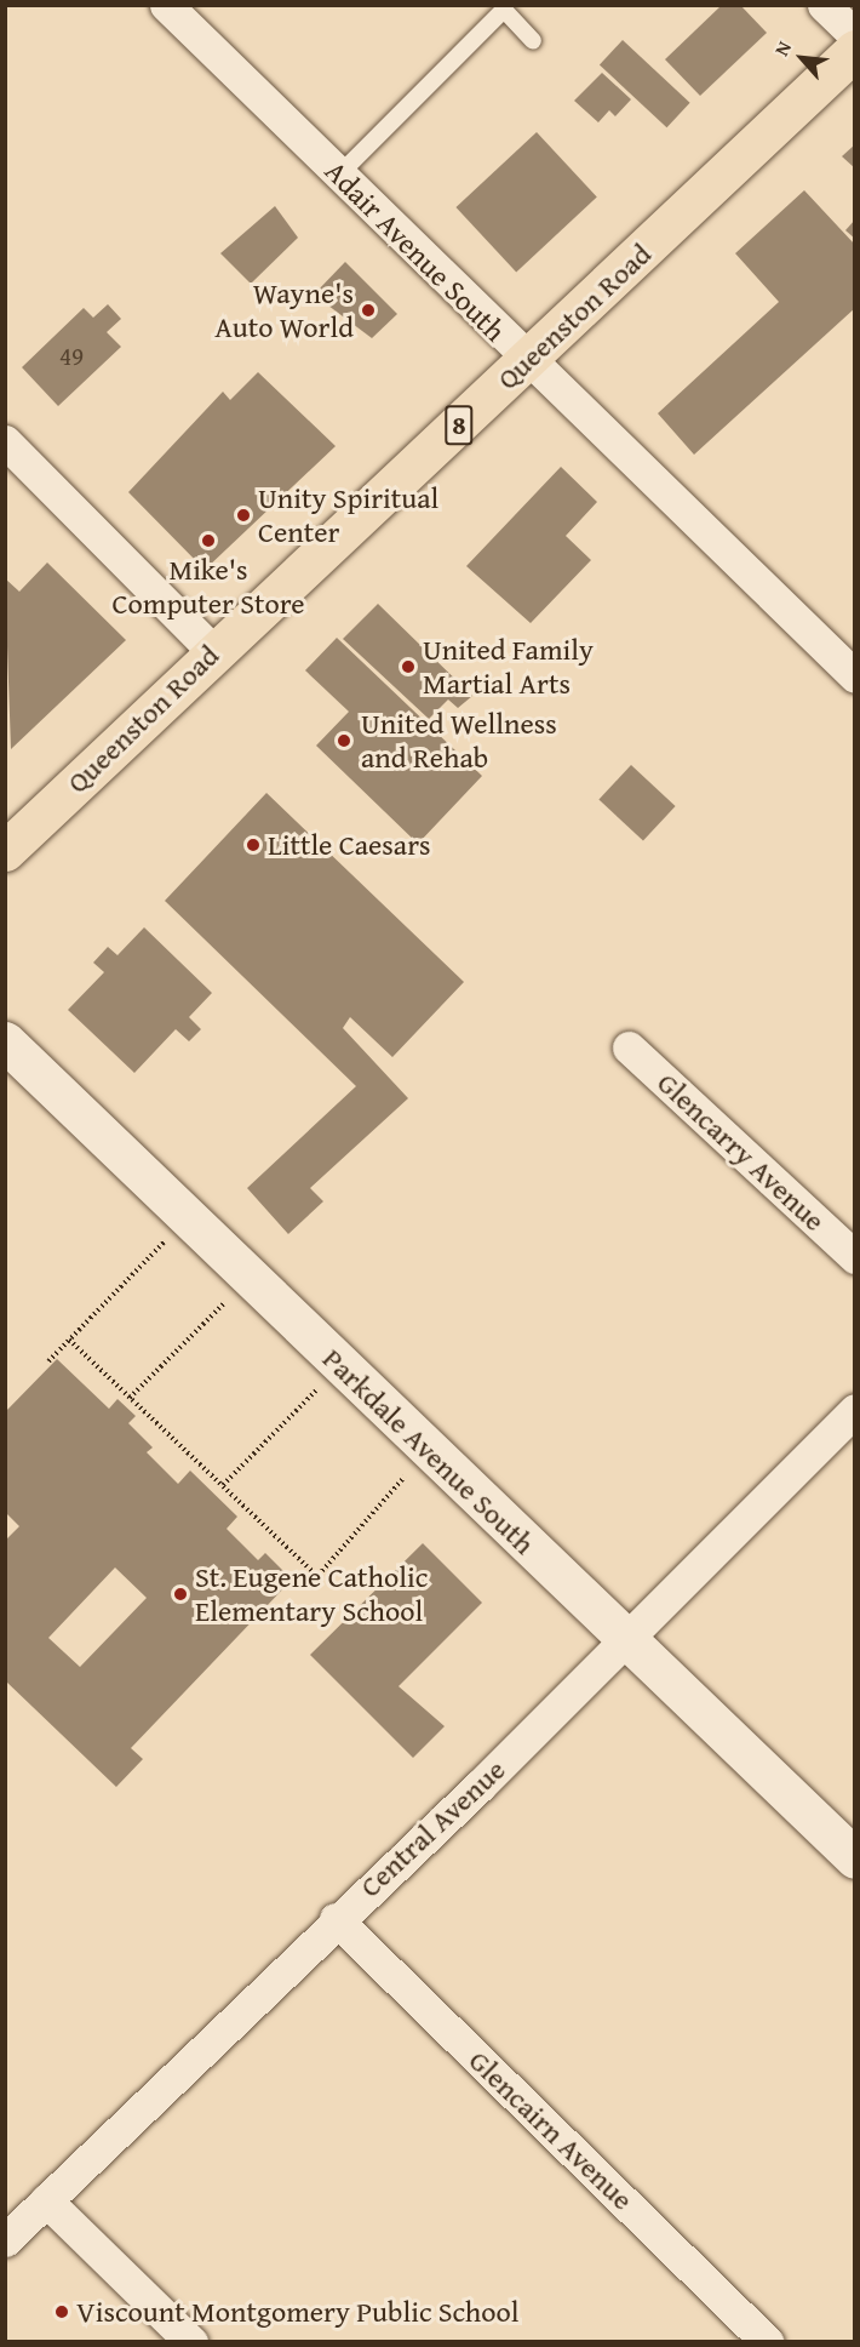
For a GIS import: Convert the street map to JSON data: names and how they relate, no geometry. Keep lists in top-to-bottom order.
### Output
{
  "streets": {
    "main road": ["Queenston Road", "8", "Parkdale Avenue South"],
    "street": [
      "Adair Avenue South",
      "Glencarry Avenue",
      "Central Avenue",
      "Glencairn Avenue"
    ]
  },
  "crossings": [
    ["Adair Avenue South", "Queenston Road"],
    ["Parkdale Avenue South", "Central Avenue"],
    ["Central Avenue", "Glencairn Avenue"]
  ],
  "places": [
    "Wayne's Auto World",
    "Unity Spiritual Center",
    "Mike's Computer Store",
    "United Family Martial Arts",
    "United Wellness and Rehab",
    "Little Caesars",
    "St. Eugene Catholic Elementary School",
    "Viscount Montgomery Public School"
  ],
  "house_numbers": ["49"],
  "north": "top left"
}
